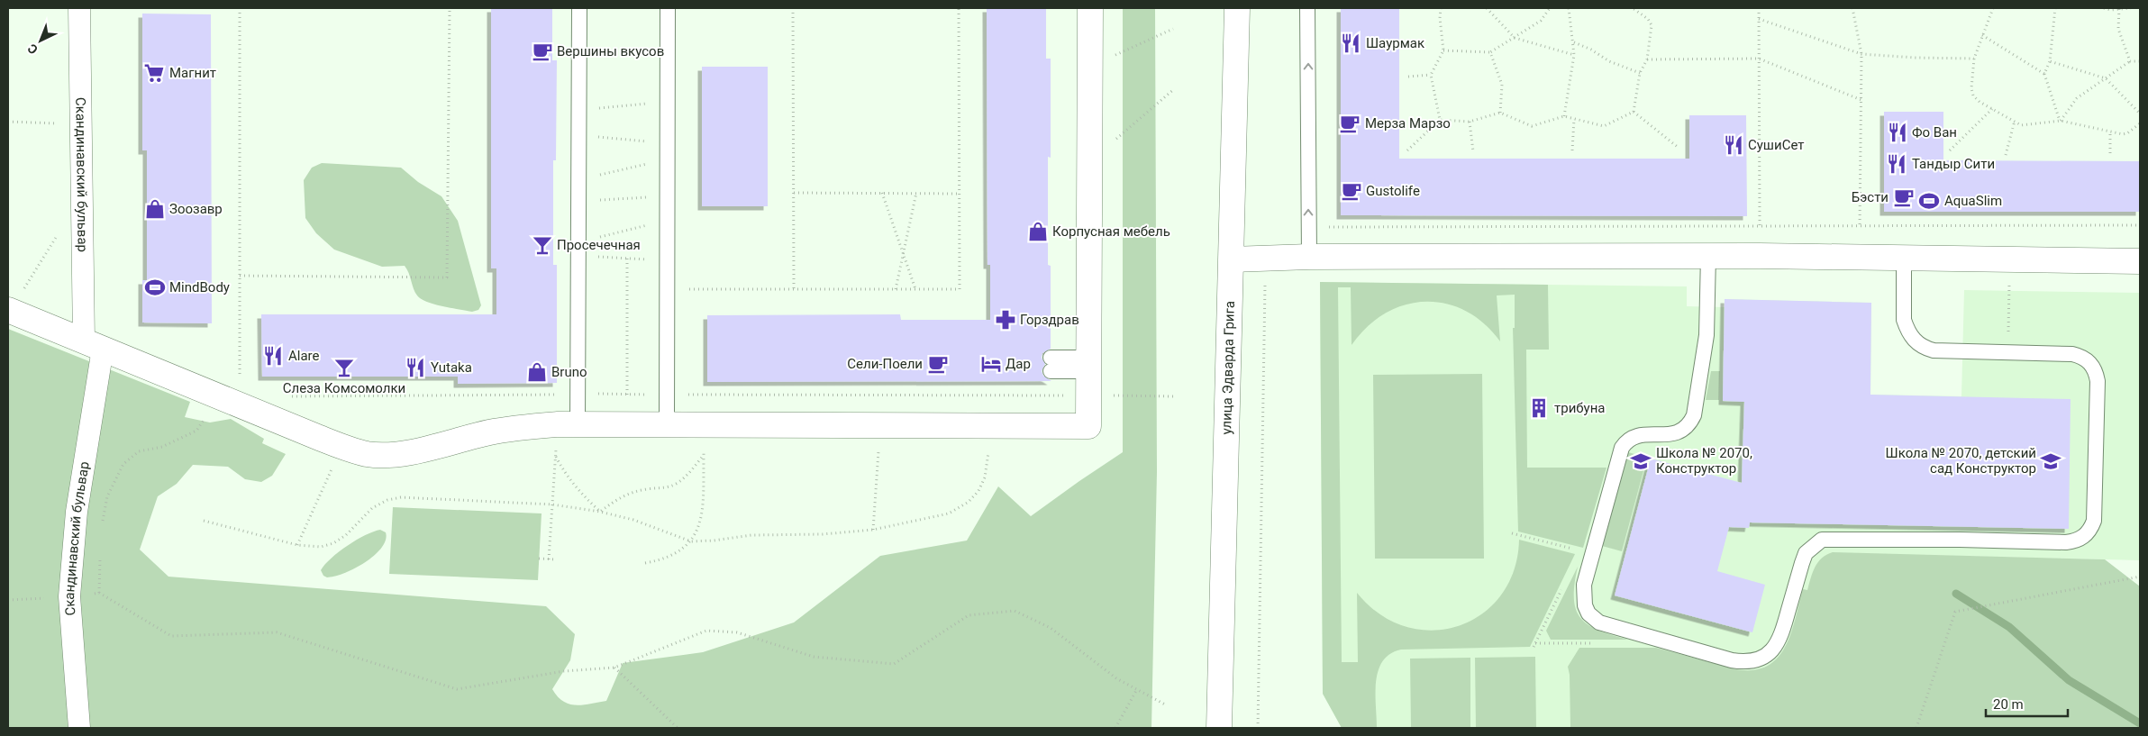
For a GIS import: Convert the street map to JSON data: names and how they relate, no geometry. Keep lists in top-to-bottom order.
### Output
{
  "streets": {
    "street": ["Скандинавский бульвар", "улица Эдварда Грига"]
  },
  "places": {
    "restaurant": [
      "Шаурмак",
      "Фо Ван",
      "СушиСет",
      "Тандыр Сити",
      "Alare",
      "Yutaka"
    ],
    "cafe": [
      "Вершины вкусов",
      "Мерза Марзо",
      "Gustolife",
      "Бэсти",
      "Сели-Поели"
    ],
    "supermarket": ["Магнит"],
    "sports": ["AquaSlim", "MindBody"],
    "shop": ["Зоозавр", "Корпусная мебель", "Bruno"],
    "bar": ["Просечечная", "Слеза Комсомолки"],
    "pharmacy": ["Горздрав"],
    "hotel": ["Дар"],
    "building": ["трибуна"],
    "school or university": ["Школа № 2070, Конструктор", "Школа № 2070, детский сад Конструктор"]
  },
  "scale_bar": "20 m",
  "north": "bottom left"
}
